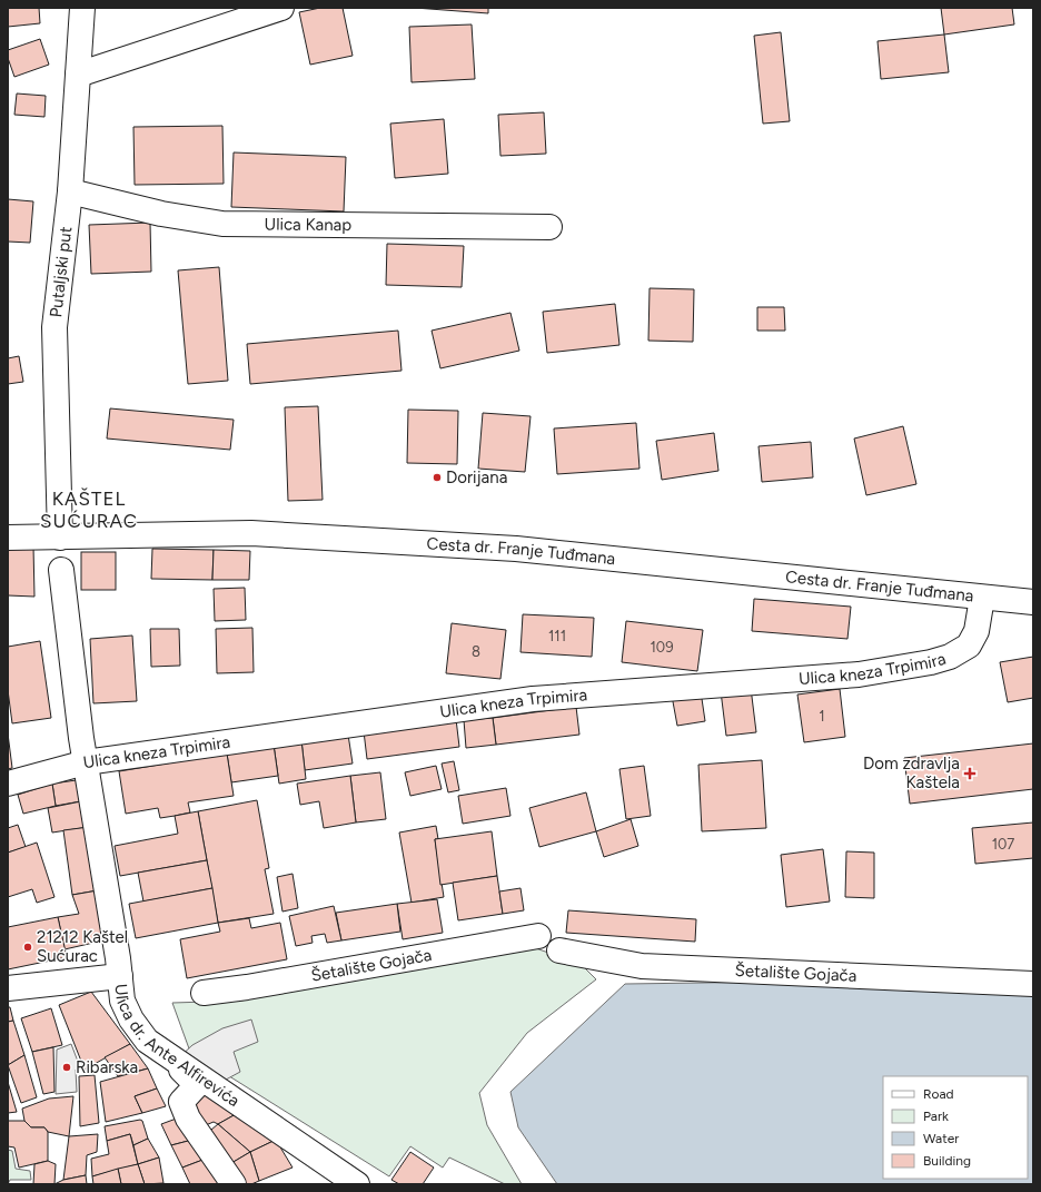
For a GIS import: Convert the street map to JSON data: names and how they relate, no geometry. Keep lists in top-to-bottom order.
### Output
{
  "streets": {
    "street": [
      "Ulica Kanap",
      "Putaljski put",
      "Cesta dr. Franje Tuđmana",
      "Ulica kneza Trpimira",
      "Šetalište Gojača",
      "Ulica dr. Ante Alfirevića"
    ]
  },
  "crossings": [
    ["Ulica Kanap", "Putaljski put"],
    ["Putaljski put", "Cesta dr. Franje Tuđmana"],
    ["Cesta dr. Franje Tuđmana", "Ulica kneza Trpimira"],
    ["Ulica kneza Trpimira", "Ulica dr. Ante Alfirevića"]
  ],
  "districts": ["KAŠTEL SUĆURAC"],
  "places": {
    "other": ["Dorijana", "21212 Kaštel Sućurac", "Ribarska"],
    "health": ["Dom zdravlja Kaštela"]
  },
  "house_numbers": [
    "111",
    "109",
    "8",
    "1",
    "107"
  ],
  "legend": [
    "Road",
    "Park",
    "Water",
    "Building"
  ]
}
